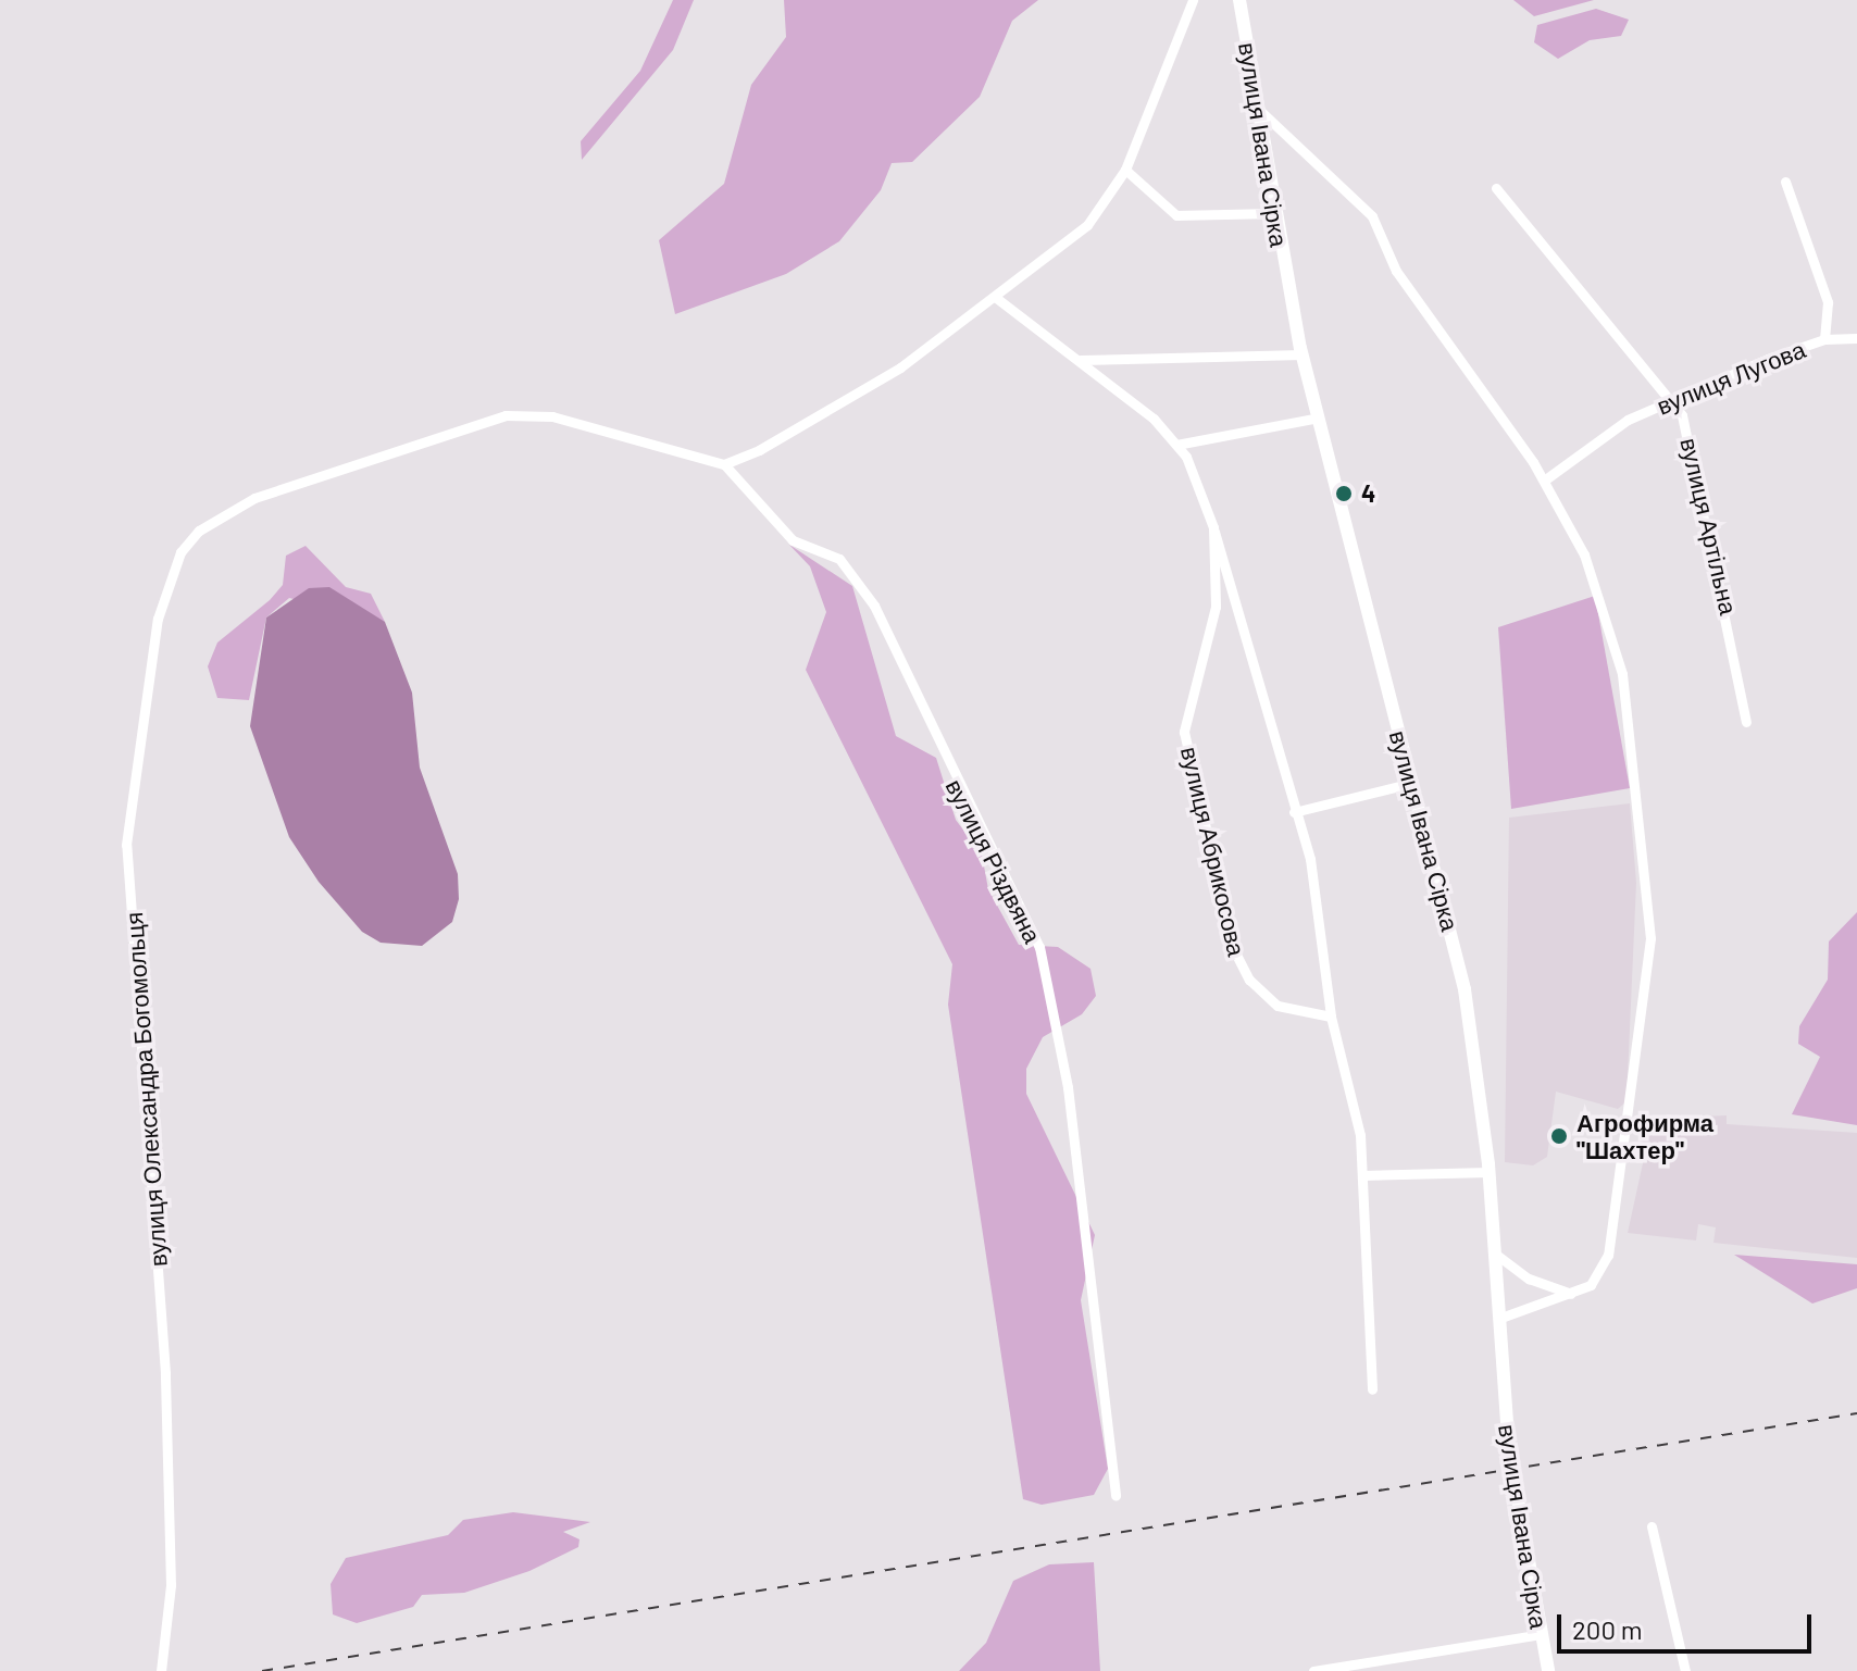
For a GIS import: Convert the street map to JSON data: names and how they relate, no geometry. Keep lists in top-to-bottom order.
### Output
{
  "streets": {
    "street": [
      "вулиця Івана Сірка",
      "вулиця Лугова",
      "вулиця Артільна",
      "вулиця Абрикосова",
      "вулиця Різдвяна",
      "вулиця Олександра Богомольця"
    ]
  },
  "crossings": [
    ["вулиця Лугова", "вулиця Артільна"],
    ["вулиця Різдвяна", "вулиця Олександра Богомольця"]
  ],
  "places": ["4", "Агрофирма \"Шахтер\""],
  "scale_bar": "200 m"
}
